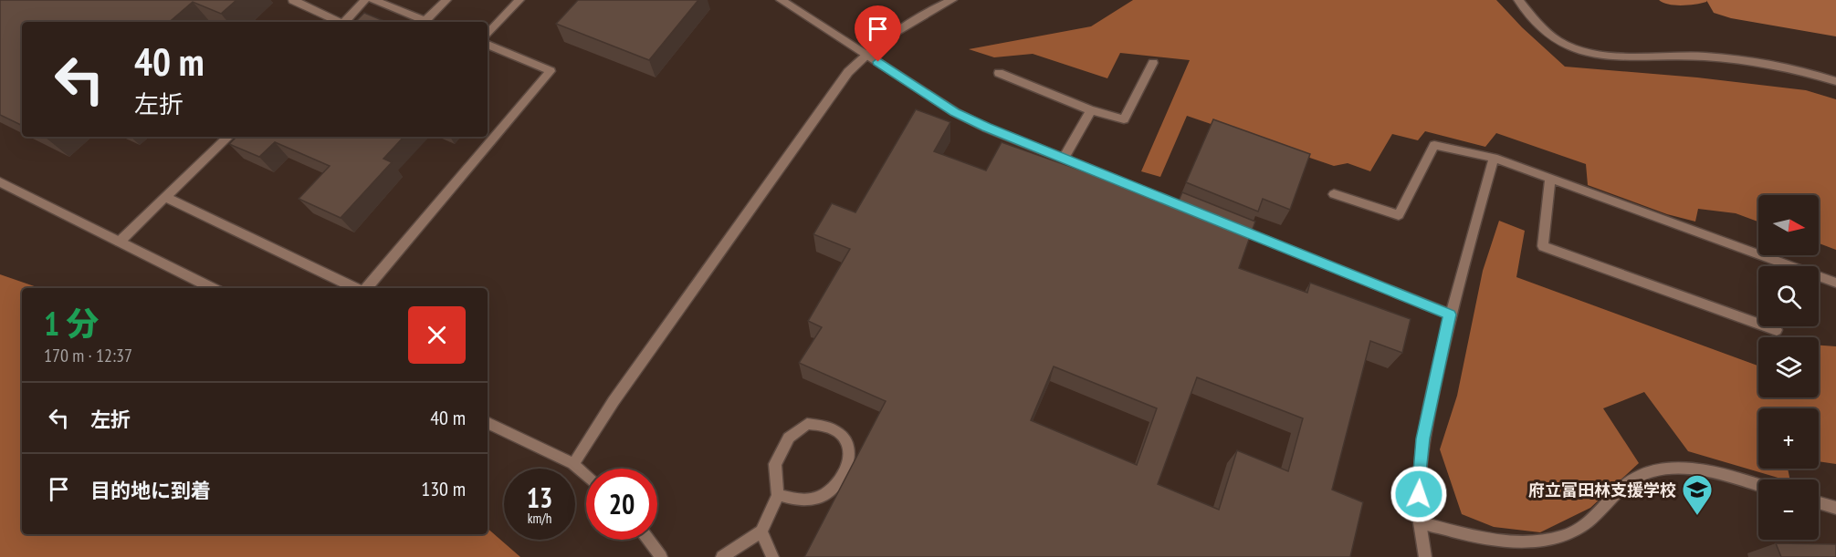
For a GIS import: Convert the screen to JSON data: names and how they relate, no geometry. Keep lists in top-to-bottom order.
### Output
{
  "places": {
    "school or university": ["府立富田林支援学校"]
  },
  "north": "right",
  "page": {
    "turn": ["40 m", "左折"],
    "map_buttons": ["+", "−"],
    "heading": ["1 分", "170 m · 12:37"],
    "list": [
      {
        "name": "左折",
        "value": "40 m"
      },
      {
        "name": "目的地に到着",
        "value": "130 m"
      }
    ],
    "speed": "13 km/h",
    "limit": "20"
  }
}
